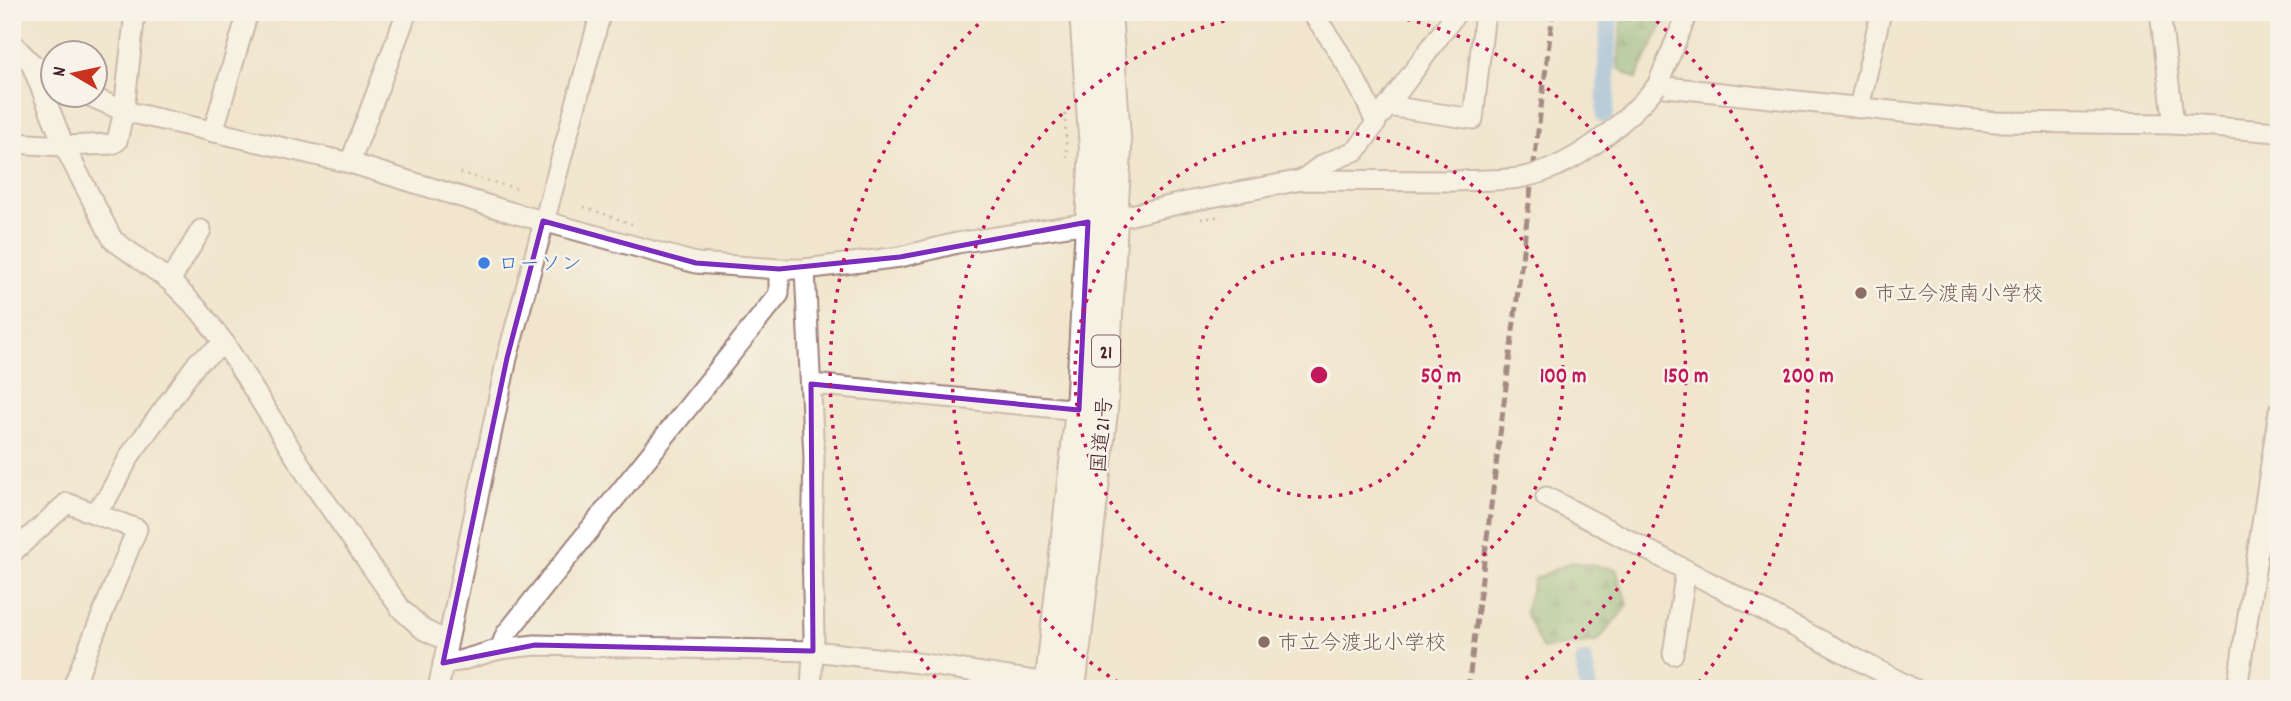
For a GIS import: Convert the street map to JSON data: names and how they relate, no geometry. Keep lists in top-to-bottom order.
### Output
{
  "streets": {
    "highway": ["21", "国道21号"]
  },
  "places": ["ローソン", "市立今渡南小学校", "市立今渡北小学校"],
  "north": "left",
  "rings": [
    "50 m",
    "100 m",
    "150 m",
    "200 m"
  ]
}
